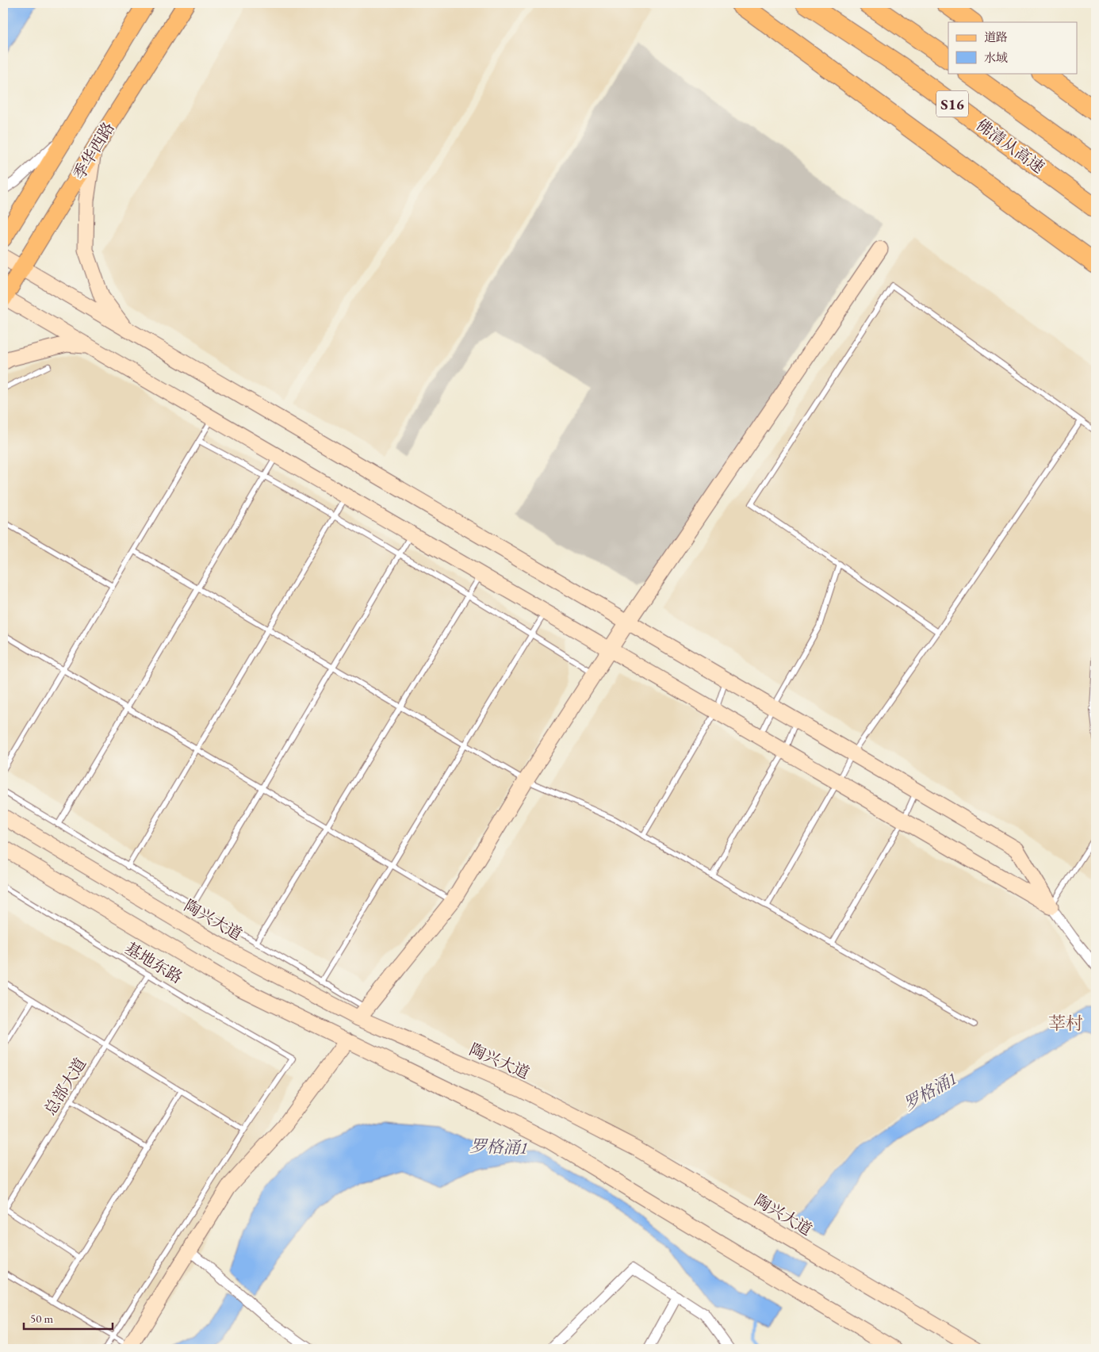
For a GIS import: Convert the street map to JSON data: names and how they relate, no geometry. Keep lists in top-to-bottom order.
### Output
{
  "streets": {
    "highway": ["S16", "佛清从高速"],
    "main road": ["季华西路"],
    "street": ["陶兴大道"],
    "lane": ["基地东路", "总部大道"]
  },
  "crossings": [
    ["基地东路", "总部大道"]
  ],
  "districts": ["莘村"],
  "water": ["罗格涌1"],
  "legend": ["道路", "水域"],
  "scale_bar": "50 m"
}
